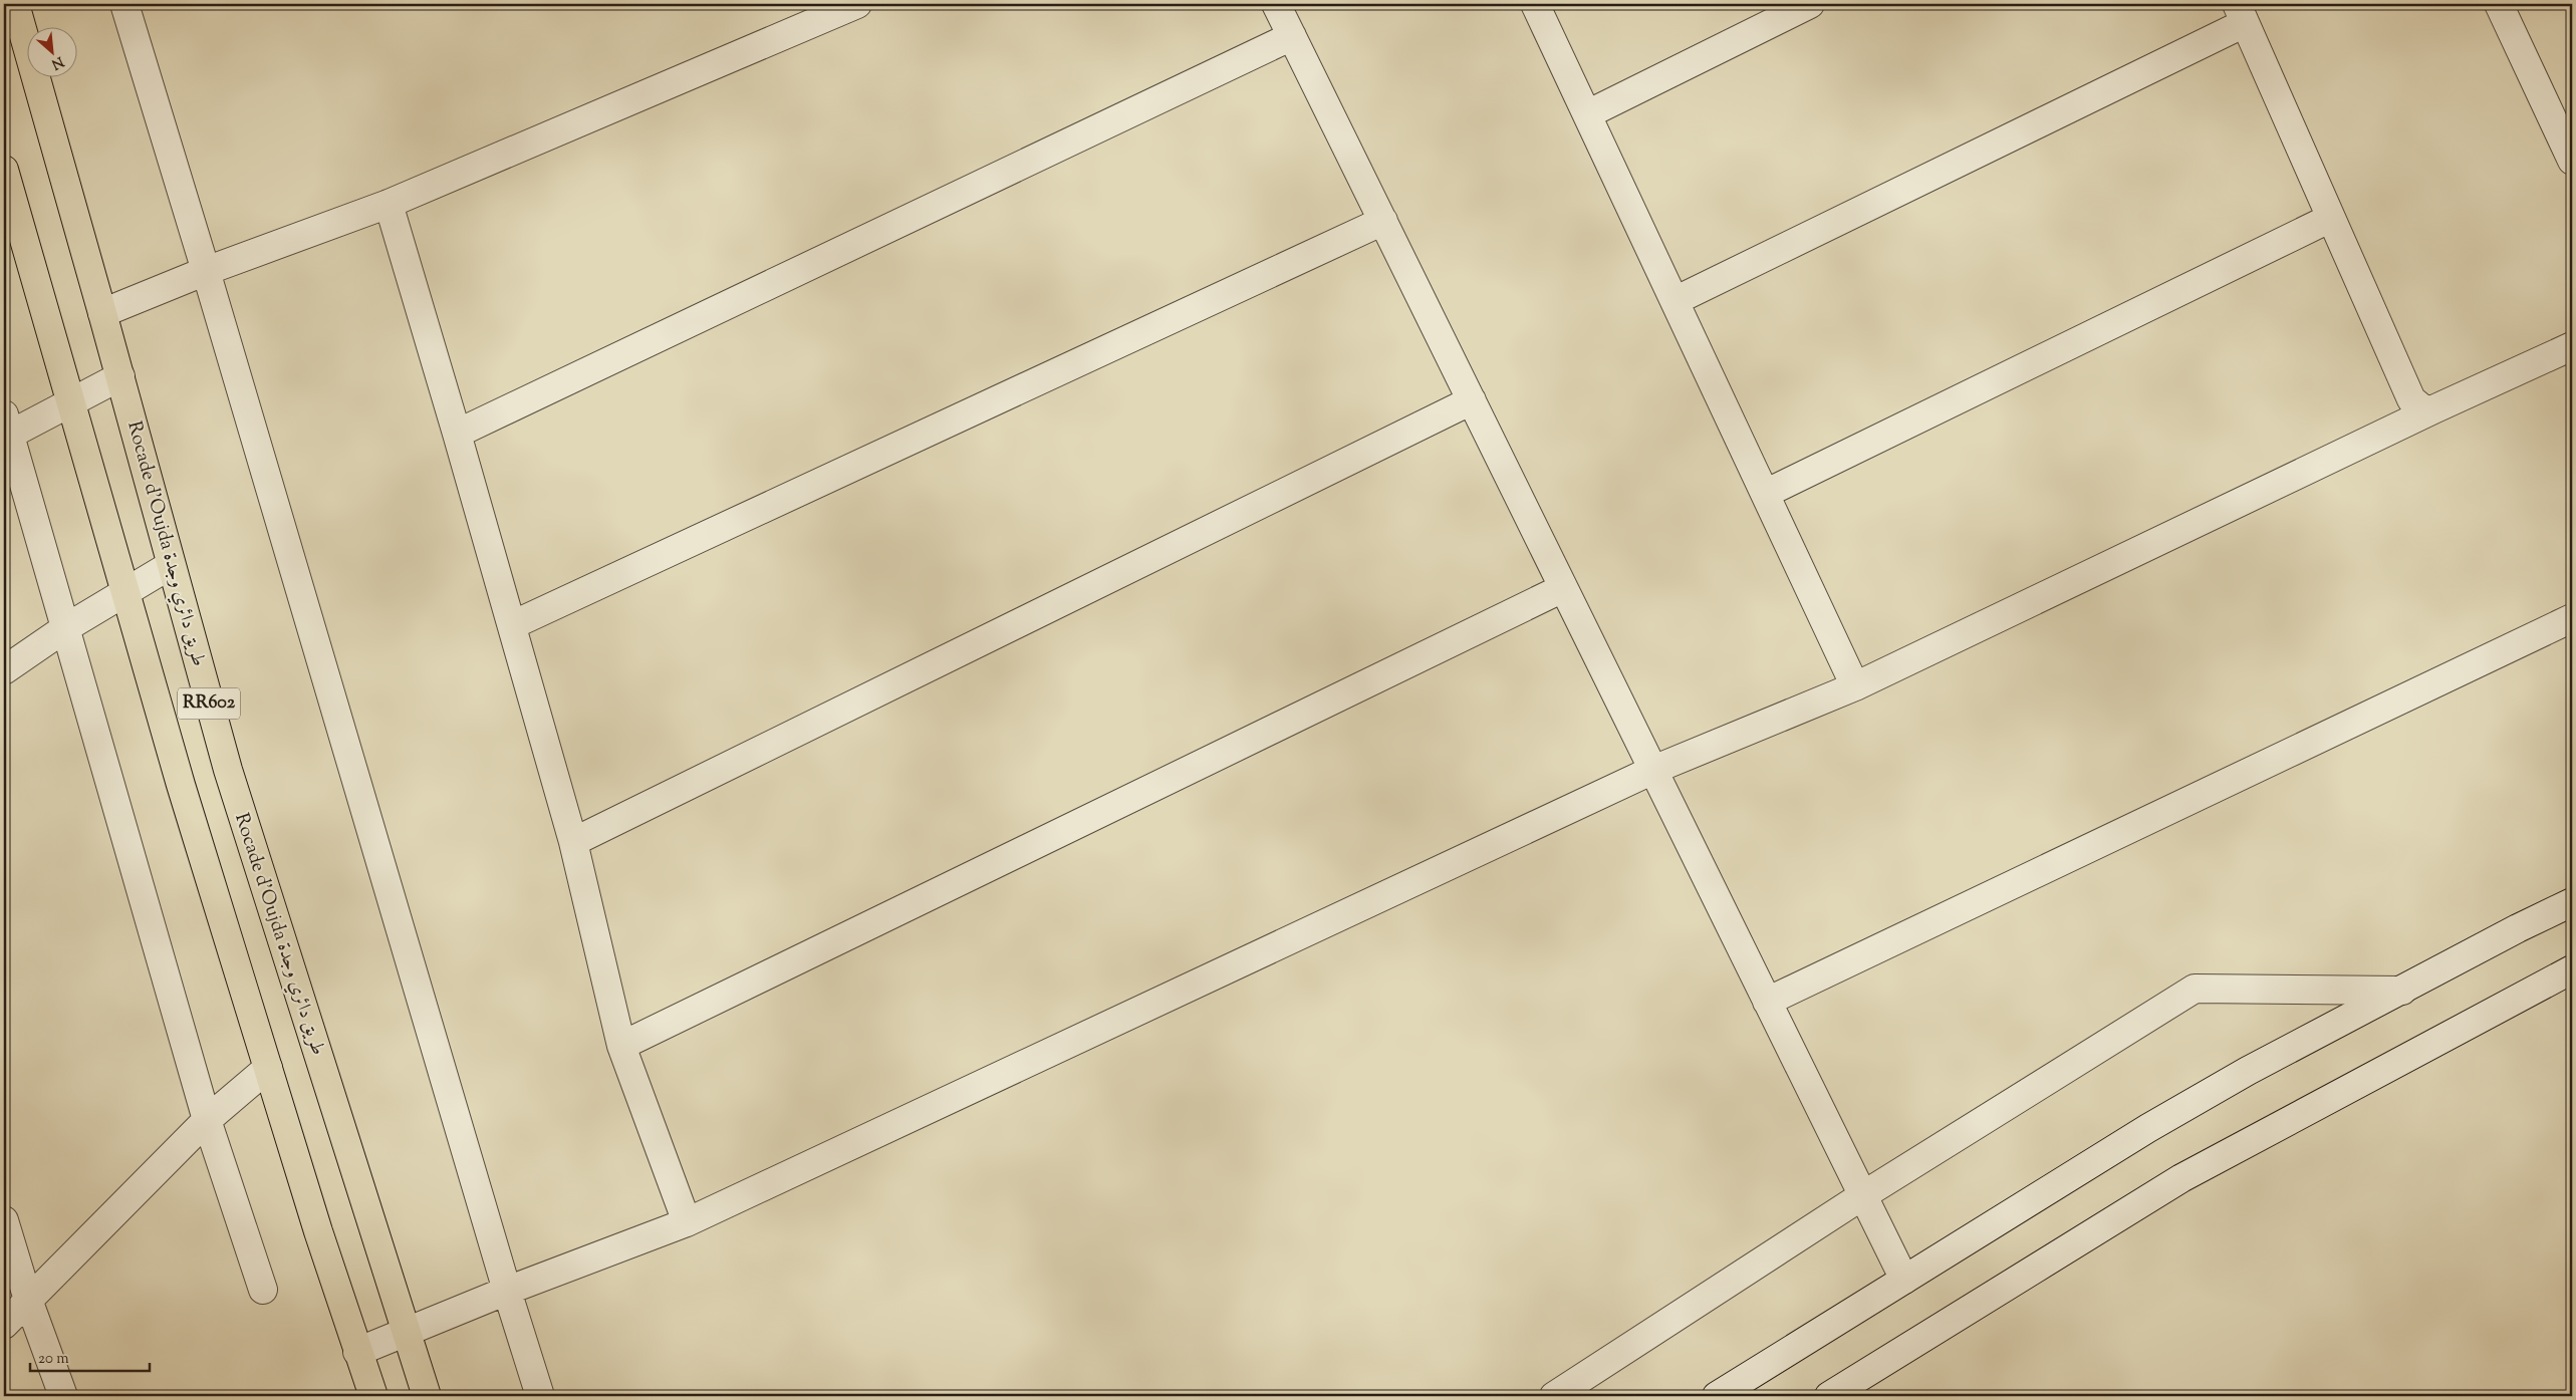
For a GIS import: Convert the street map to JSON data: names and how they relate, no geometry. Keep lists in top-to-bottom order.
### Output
{
  "streets": {
    "highway": ["Rocade d'Oujda طريق دائري وجدة", "RR602"]
  },
  "scale_bar": "20 m",
  "north": "bottom right"
}
